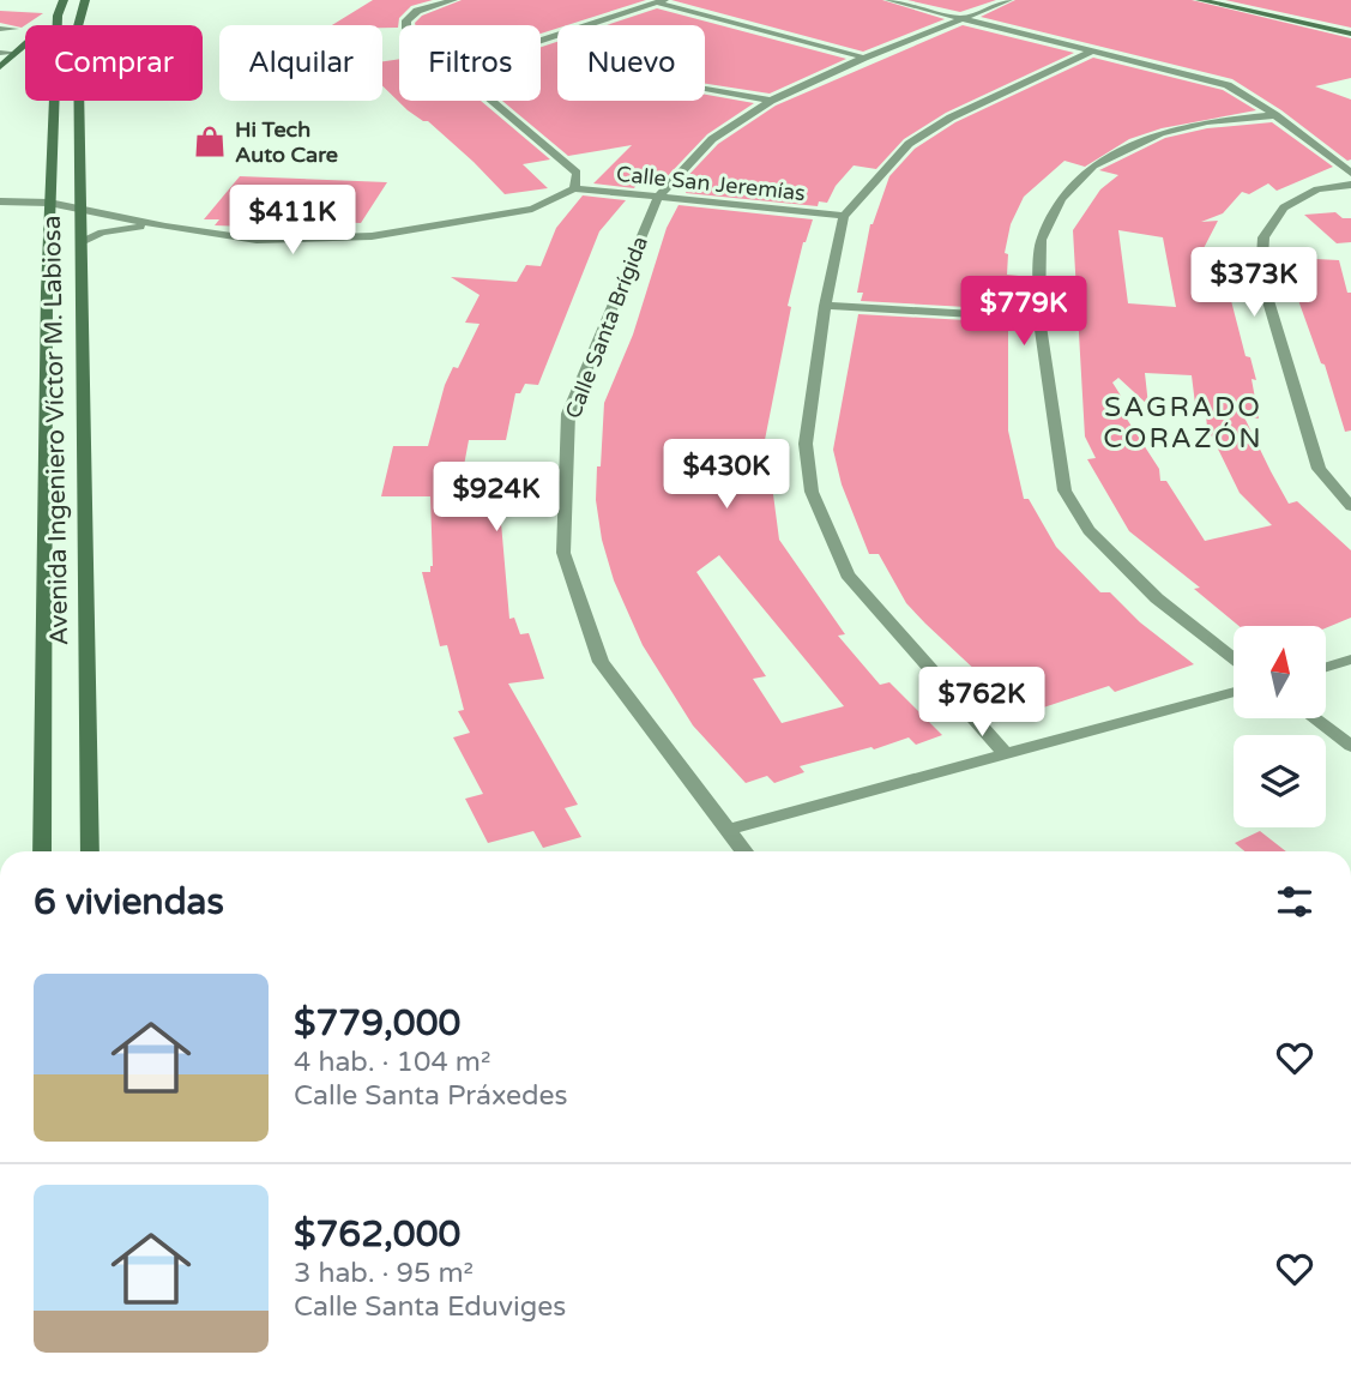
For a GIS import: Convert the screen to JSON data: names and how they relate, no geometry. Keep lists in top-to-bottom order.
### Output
{
  "streets": {
    "main road": ["Avenida Ingeniero Víctor M. Labiosa"],
    "street": ["Calle San Jeremías", "Calle Santa Brígida"]
  },
  "crossings": [
    ["Calle San Jeremías", "Calle Santa Brígida"]
  ],
  "districts": ["SAGRADO CORAZÓN"],
  "places": {
    "shop": ["Hi Tech Auto Care"]
  },
  "north": "top",
  "page": {
    "chip": [
      "Comprar",
      "Alquilar",
      "Filtros",
      "Nuevo"
    ],
    "price": [
      "$411K",
      "$373K",
      "$779K",
      "$430K",
      "$924K",
      "$762K"
    ],
    "heading": "6 viviendas",
    "list": [
      {
        "name": "$779,000",
        "note": "4 hab. · 104 m² · Calle Santa Práxedes"
      },
      {
        "name": "$762,000",
        "note": "3 hab. · 95 m² · Calle Santa Eduviges"
      }
    ]
  }
}
